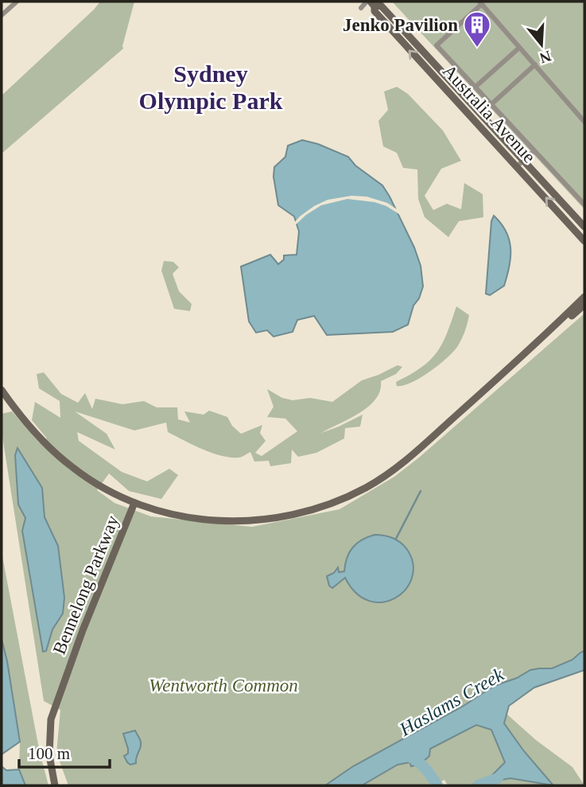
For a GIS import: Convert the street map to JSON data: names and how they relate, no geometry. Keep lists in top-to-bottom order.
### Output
{
  "streets": {
    "street": ["Australia Avenue", "Bennelong Parkway"]
  },
  "districts": ["Sydney Olympic Park"],
  "water": ["Haslams Creek"],
  "parks": ["Wentworth Common"],
  "places": {
    "building": ["Jenko Pavilion"]
  },
  "scale_bar": "100 m",
  "north": "bottom"
}
